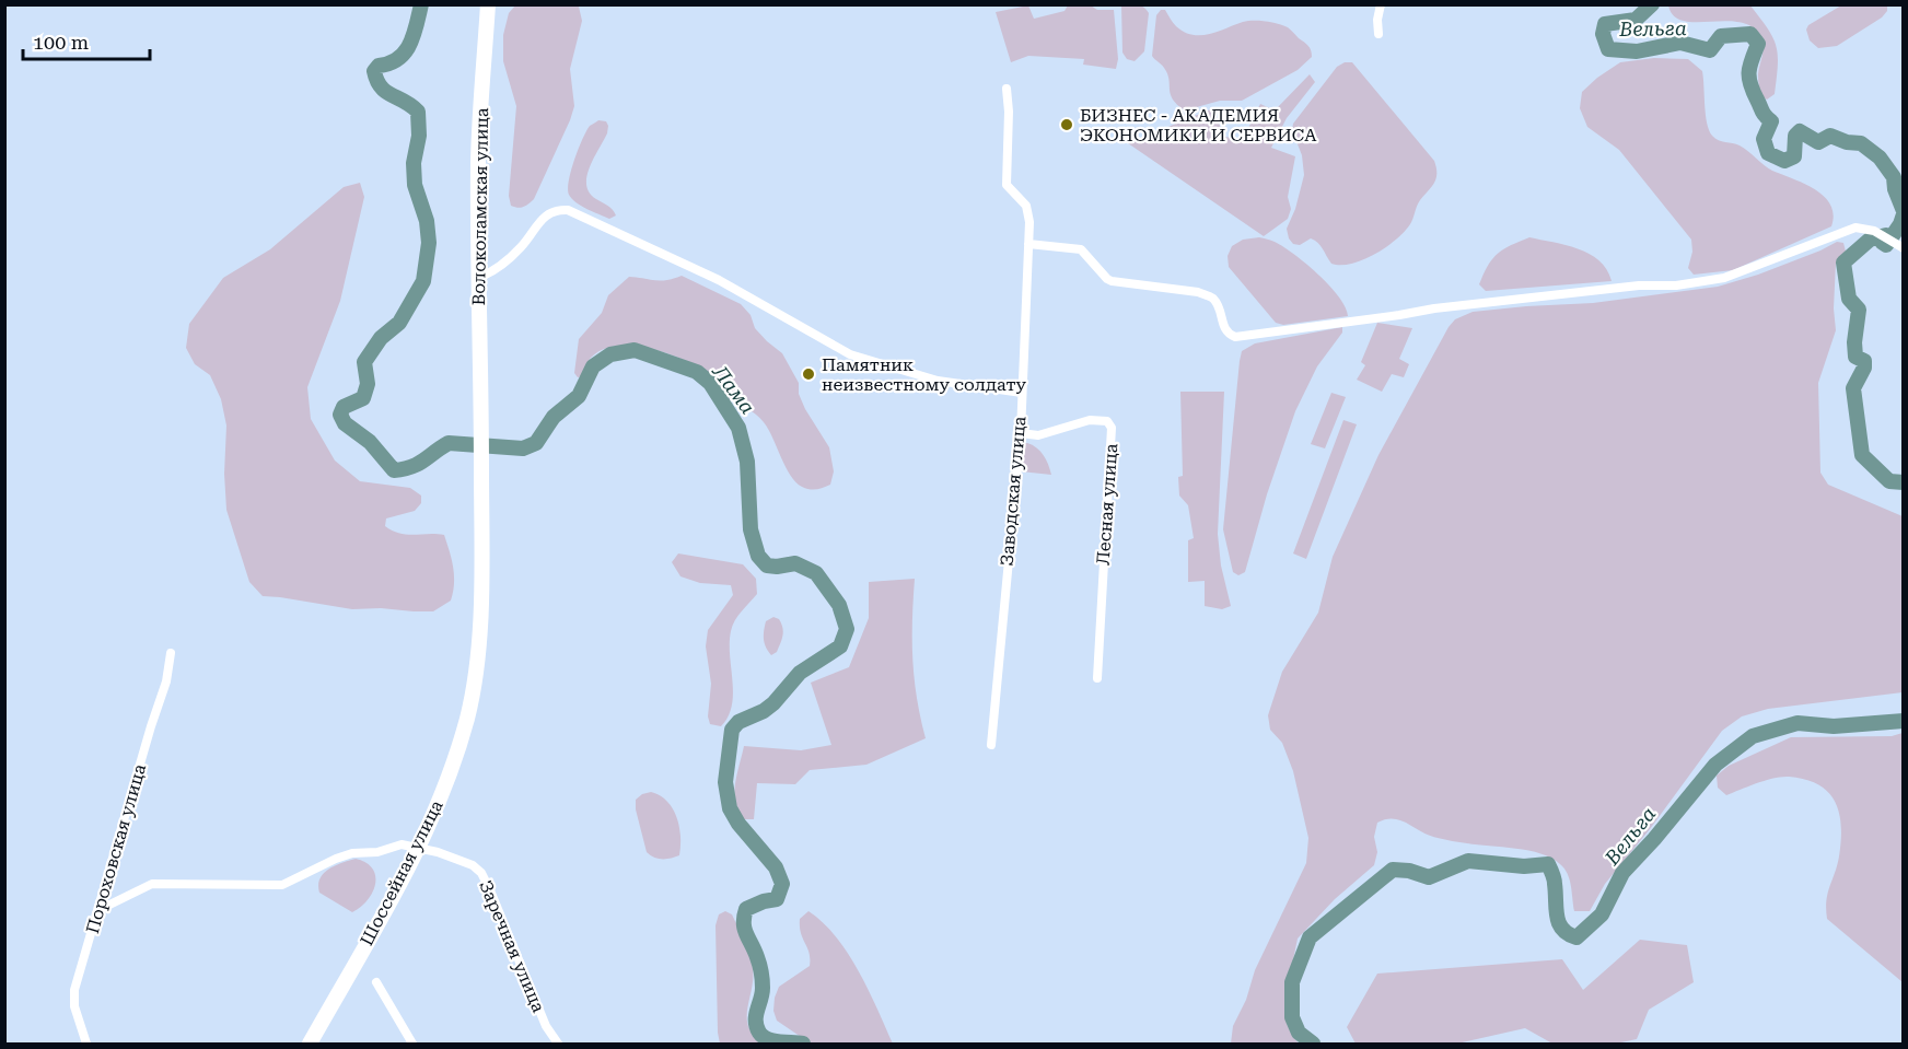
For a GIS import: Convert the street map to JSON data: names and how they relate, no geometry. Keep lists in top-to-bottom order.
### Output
{
  "streets": {
    "main road": ["Волоколамская улица", "Шоссейная улица"],
    "street": [
      "Заводская улица",
      "Лесная улица",
      "Пороховская улица",
      "Заречная улица"
    ]
  },
  "crossings": [
    ["Волоколамская улица", "Шоссейная улица"],
    ["Заводская улица", "Лесная улица"],
    ["Пороховская улица", "Заречная улица"],
    ["Шоссейная улица", "Заречная улица"]
  ],
  "water": ["Вельга", "Лама"],
  "places": ["БИЗНЕС - АКАДЕМИЯ ЭКОНОМИКИ И СЕРВИСА", "Памятник неизвестному солдату"],
  "scale_bar": "100 m"
}
